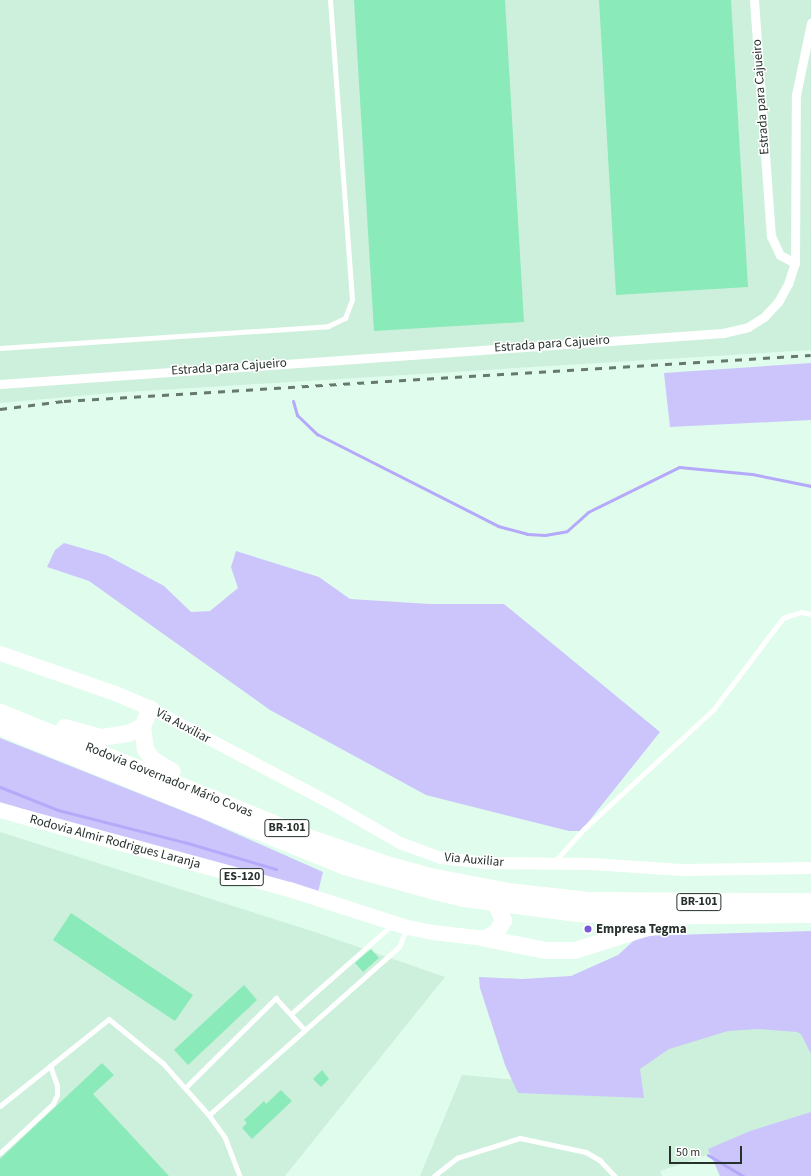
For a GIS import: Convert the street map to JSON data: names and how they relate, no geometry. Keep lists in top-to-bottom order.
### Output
{
  "streets": {
    "highway": ["Rodovia Governador Mário Covas", "BR-101"],
    "main road": ["Rodovia Almir Rodrigues Laranja", "ES-120"],
    "street": ["Estrada para Cajueiro", "Via Auxiliar"]
  },
  "places": ["Empresa Tegma"],
  "scale_bar": "50 m"
}
